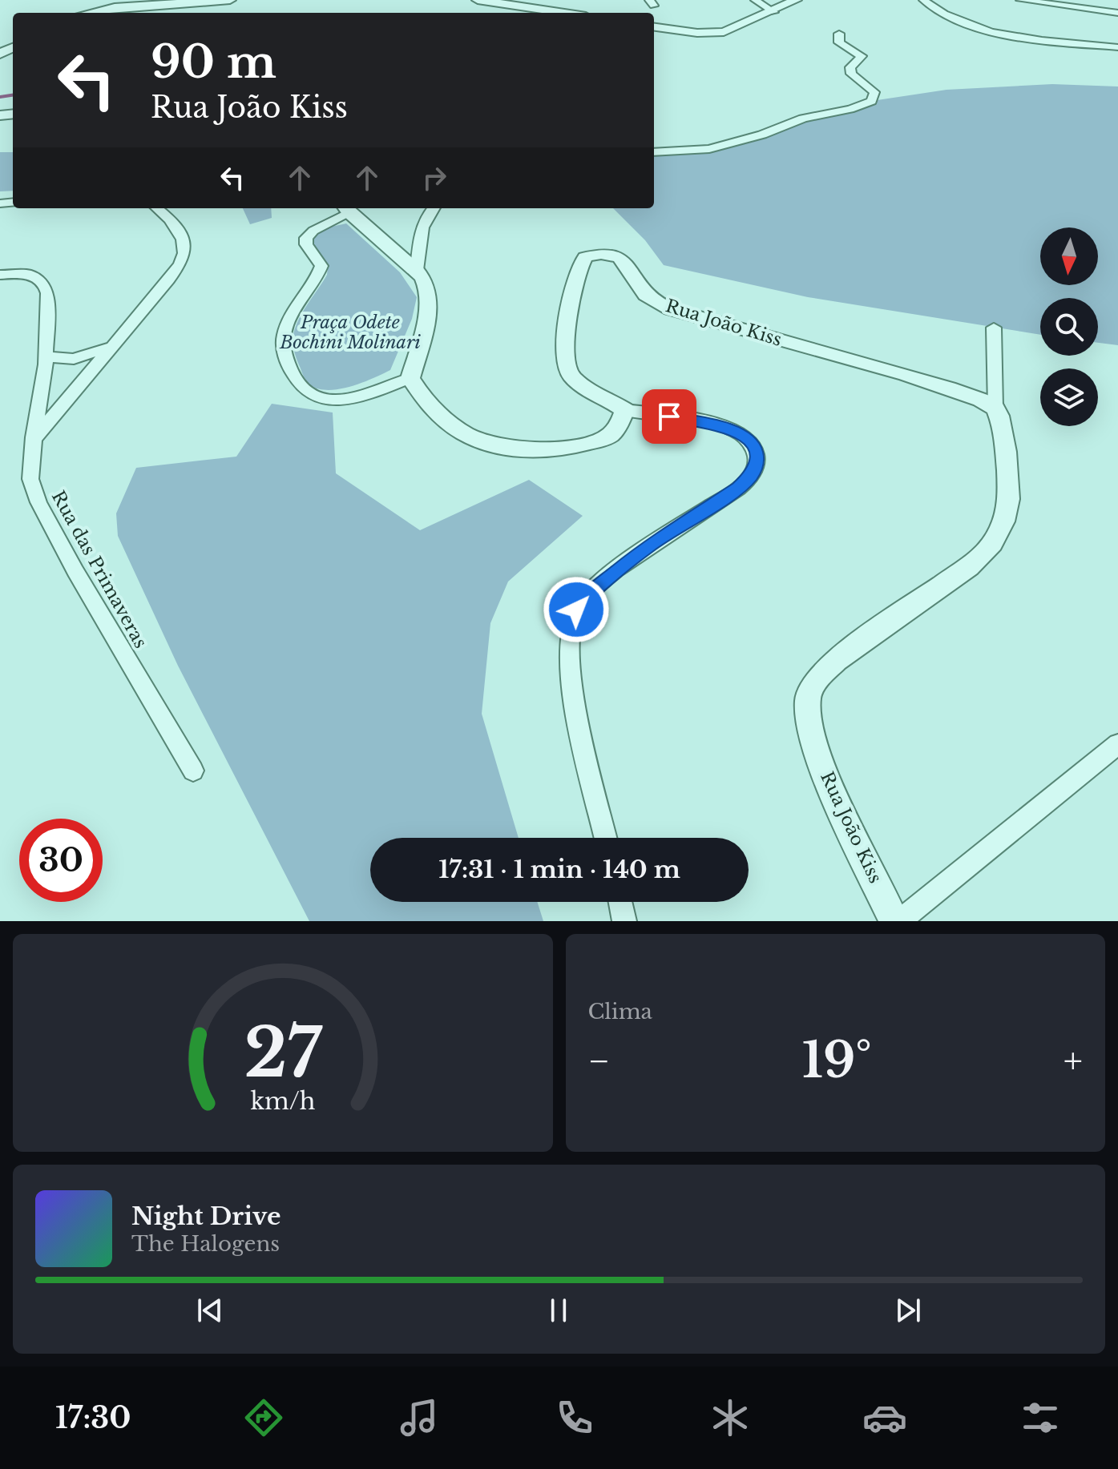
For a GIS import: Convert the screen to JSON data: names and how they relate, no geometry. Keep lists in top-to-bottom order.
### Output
{
  "streets": {
    "street": ["Rua João Kiss", "Rua das Primaveras"]
  },
  "parks": ["Praça Odete Bochini Molinari"],
  "north": "bottom",
  "page": {
    "turn": ["90 m", "Rua João Kiss"],
    "limit": "30",
    "trip": "17:31 · 1 min · 140 m",
    "tile": "Clima",
    "heat": ["−", "19°", "+"],
    "song": ["Night Drive", "The Halogens"],
    "tabs": "17:30",
    "gauge": ["27", "km/h"]
  }
}
